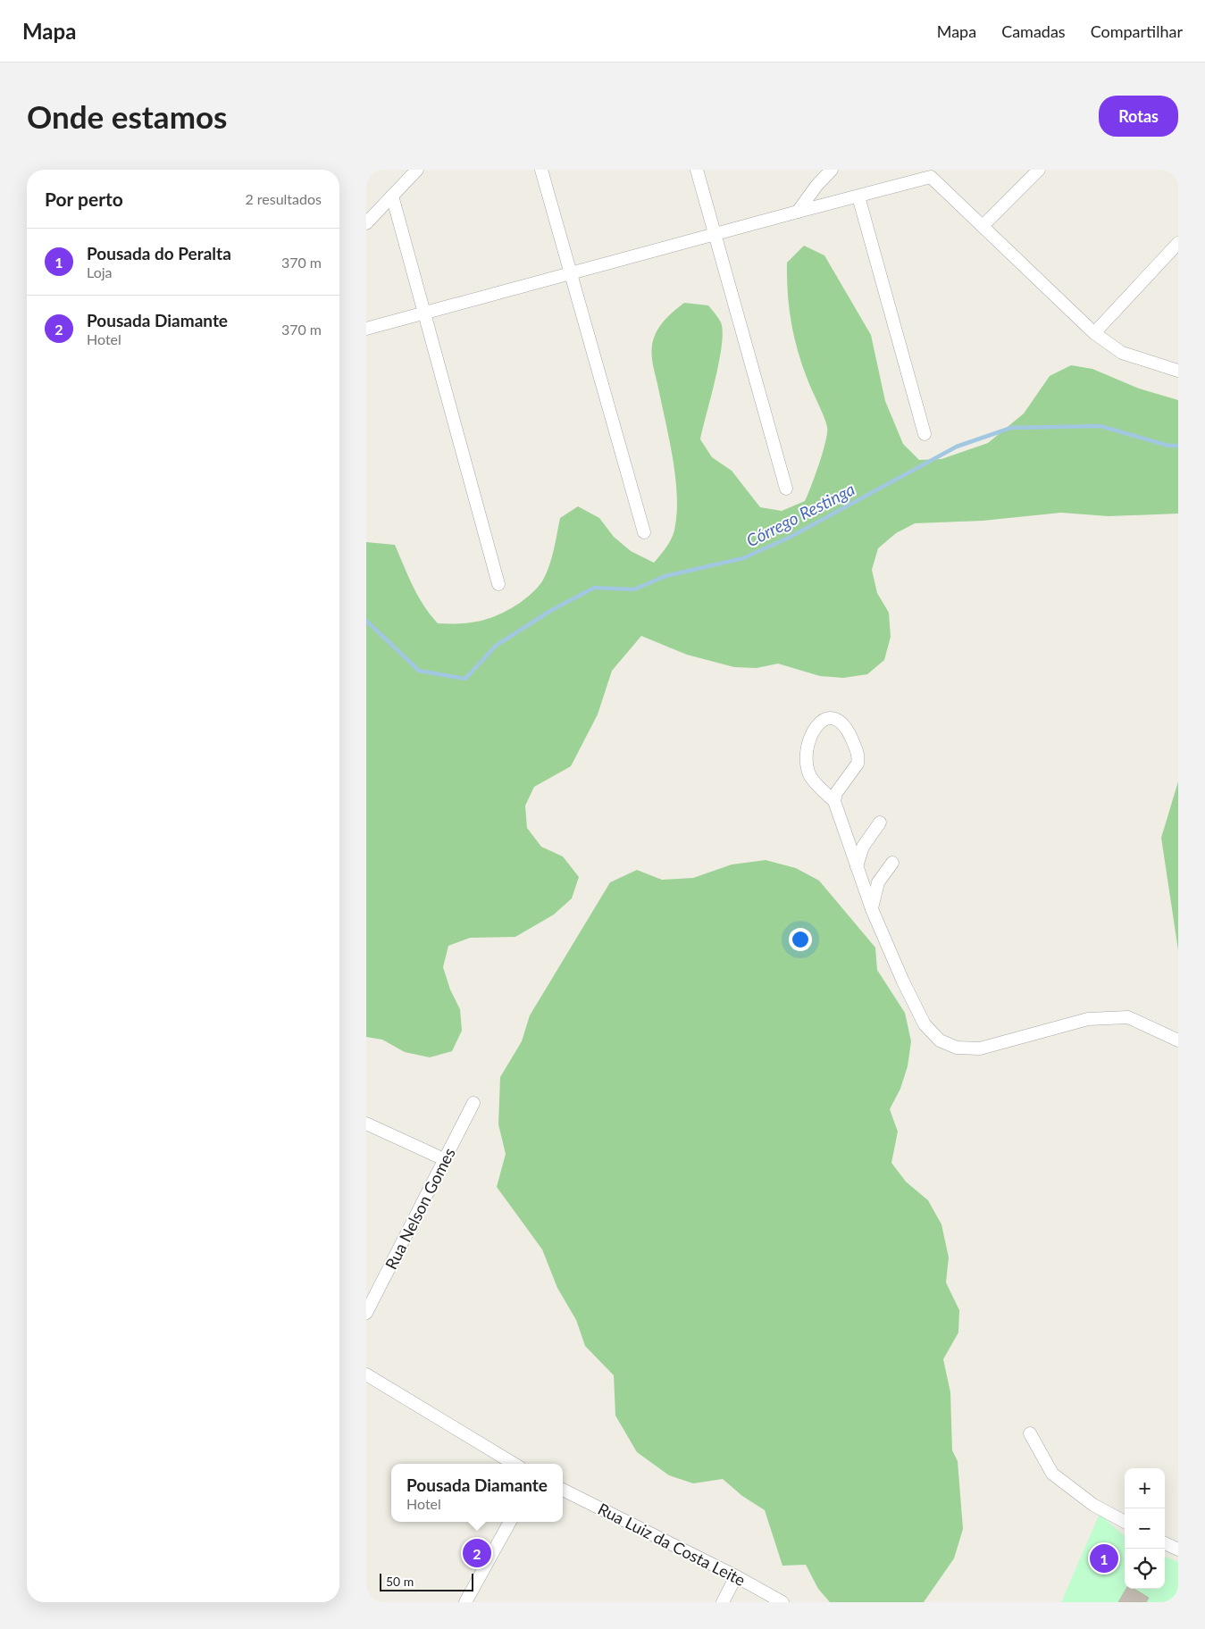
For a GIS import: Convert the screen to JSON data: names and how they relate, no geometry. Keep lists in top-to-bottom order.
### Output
{
  "streets": {
    "street": ["Rua Nelson Gomes", "Rua Luiz da Costa Leite"]
  },
  "water": ["Córrego Restinga"],
  "scale_bar": "50 m",
  "page": {
    "header": "Mapa",
    "nav": ["Mapa", "Camadas", "Compartilhar"],
    "buttons": "Rotas",
    "title": "Onde estamos",
    "heading": ["Por perto", "2 resultados"],
    "list": [
      {
        "mark": "1",
        "name": "Pousada do Peralta",
        "note": "Loja",
        "value": "370 m"
      },
      {
        "mark": "2",
        "name": "Pousada Diamante",
        "note": "Hotel",
        "value": "370 m"
      }
    ],
    "popup": ["Pousada Diamante", "Hotel"],
    "map_buttons": ["+", "−"],
    "pins": ["2", "1"],
    "scale": "50 m"
  }
}
